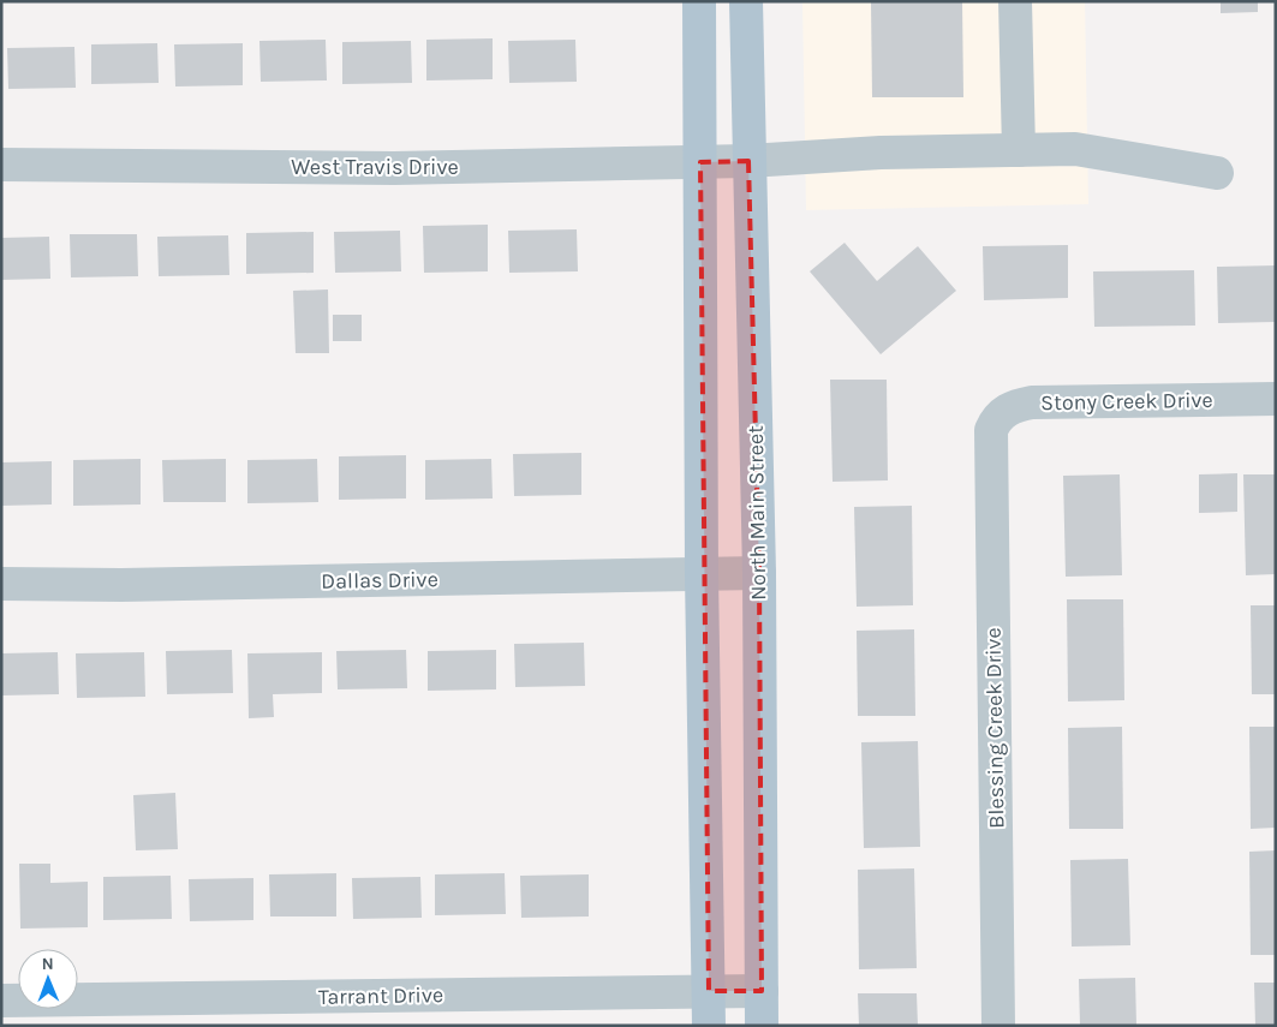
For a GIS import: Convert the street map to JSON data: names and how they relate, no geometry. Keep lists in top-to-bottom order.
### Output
{
  "streets": {
    "main road": ["North Main Street"],
    "street": [
      "West Travis Drive",
      "Stony Creek Drive",
      "Dallas Drive",
      "Blessing Creek Drive",
      "Tarrant Drive"
    ]
  },
  "crossings": [
    ["West Travis Drive", "North Main Street"],
    ["Stony Creek Drive", "Blessing Creek Drive"],
    ["North Main Street", "Dallas Drive"],
    ["North Main Street", "Tarrant Drive"]
  ],
  "north": "top"
}
